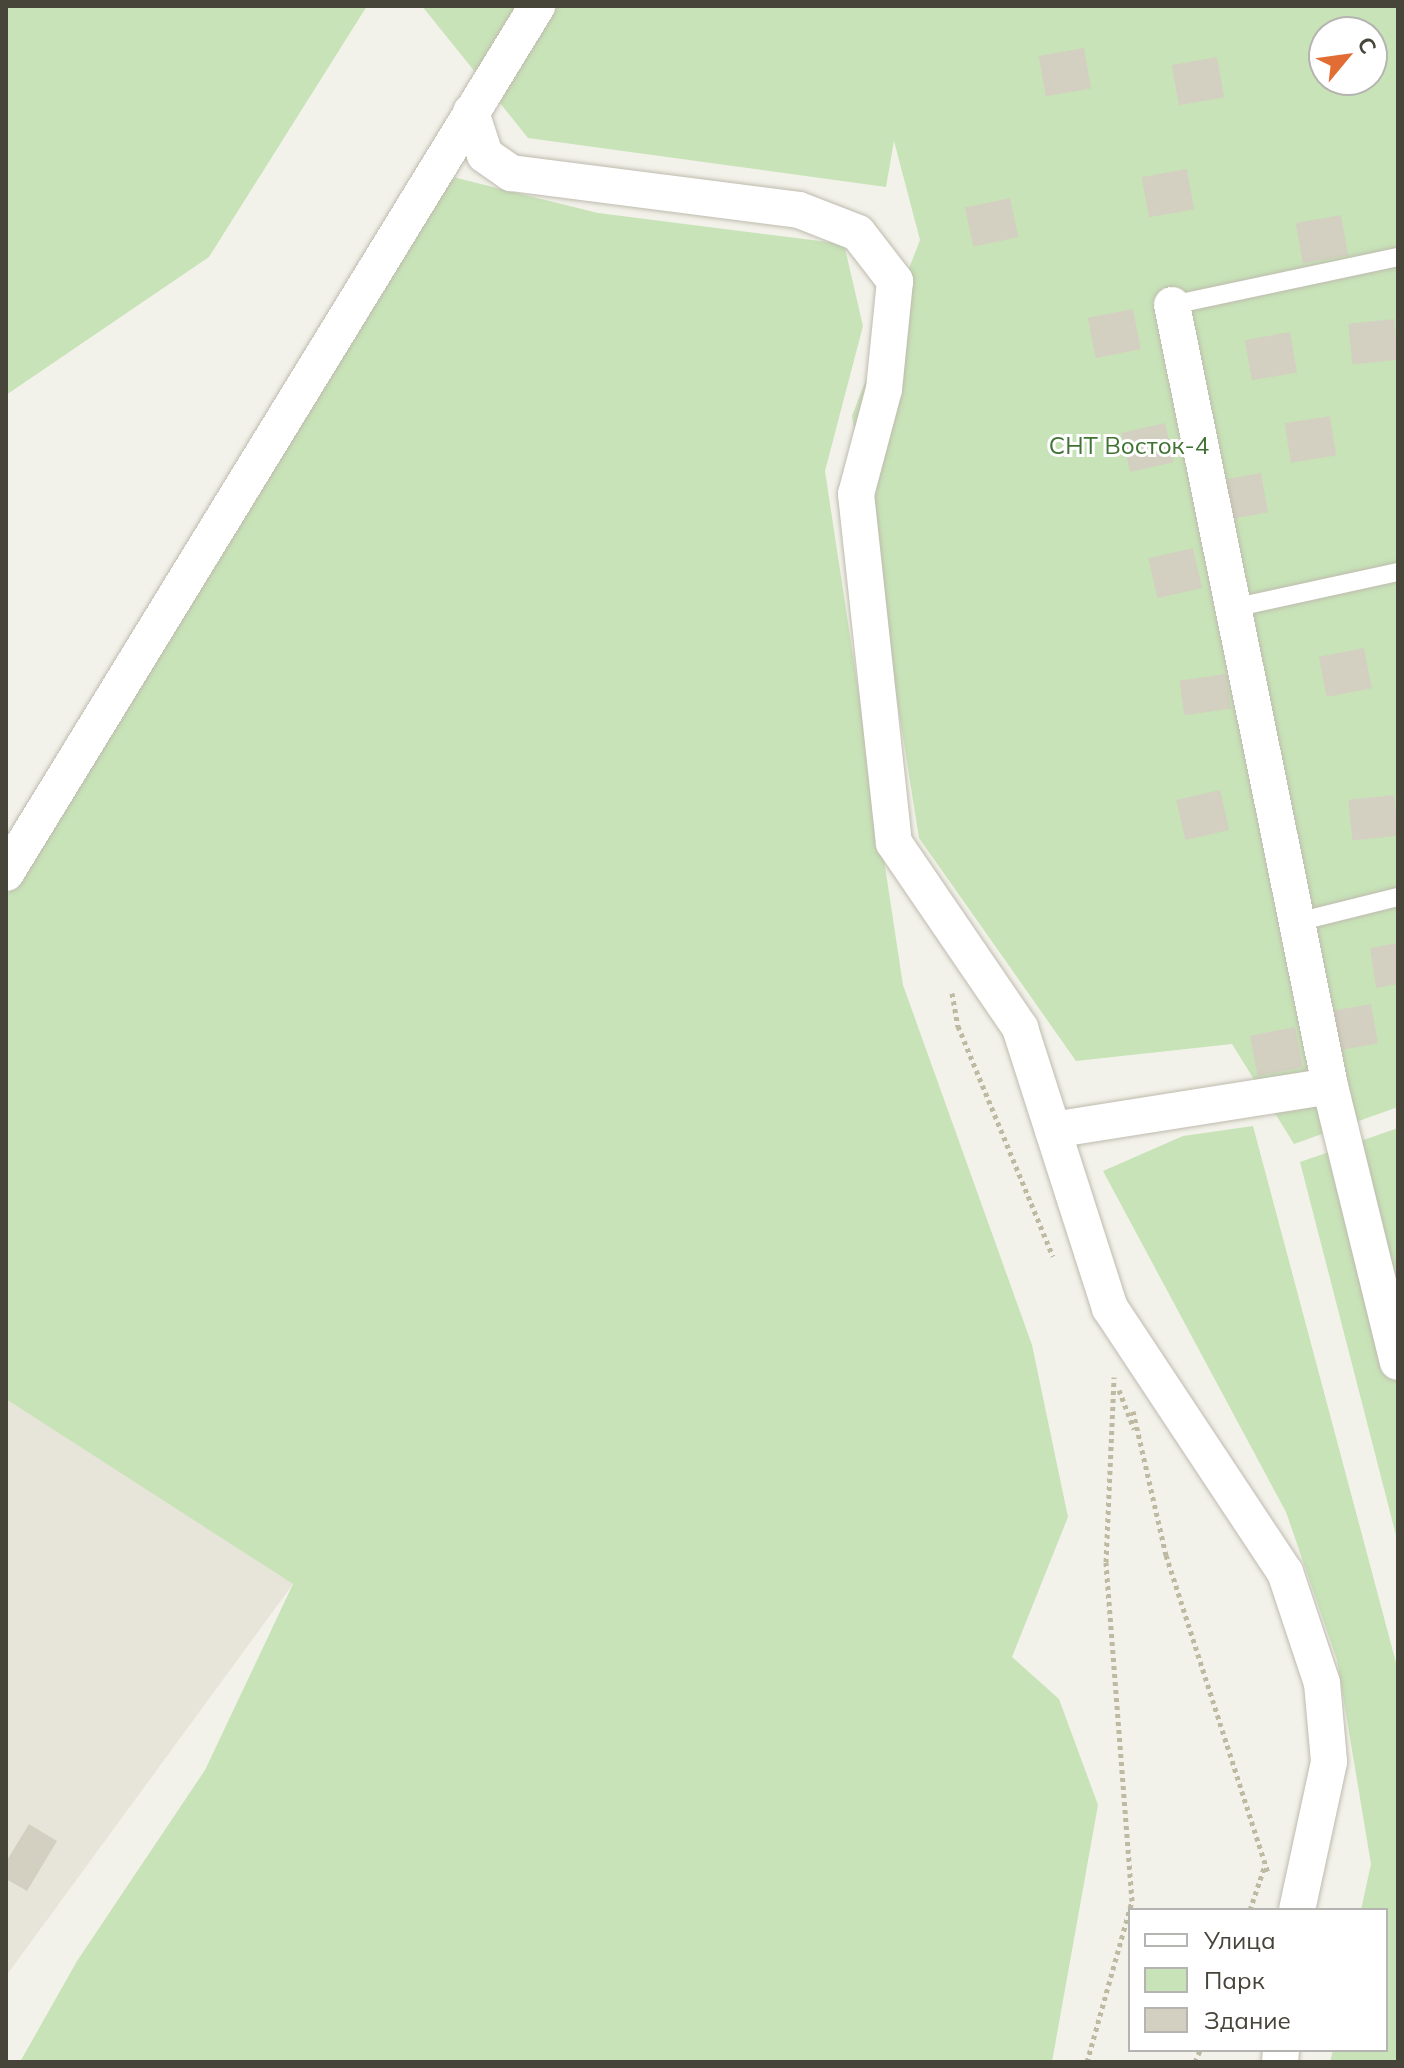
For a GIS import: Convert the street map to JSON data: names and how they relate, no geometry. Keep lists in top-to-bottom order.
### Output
{
  "parks": ["СНТ Восток-4"],
  "legend": ["Улица", "Парк", "Здание"],
  "north": "top right"
}
